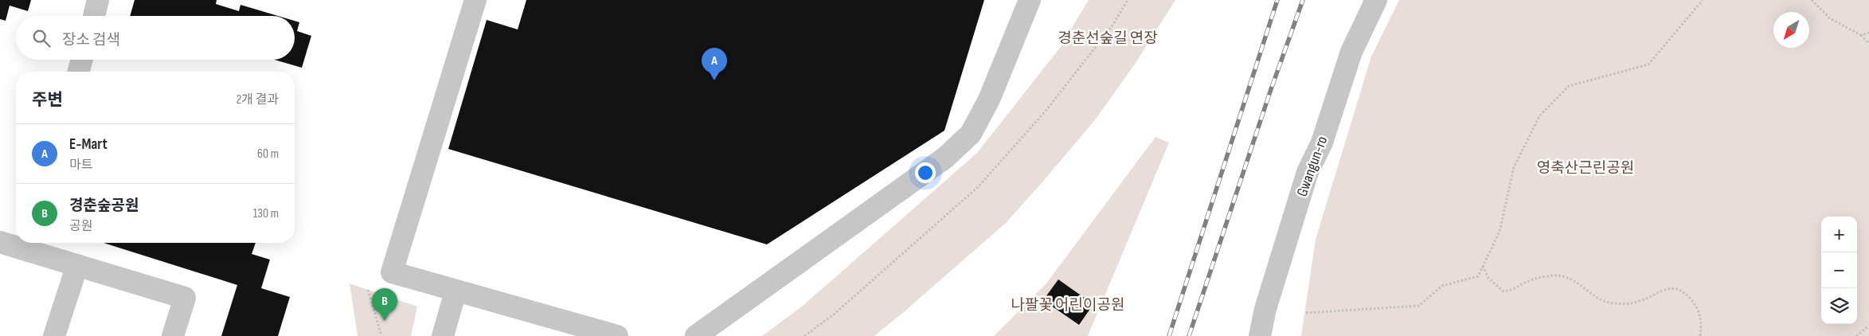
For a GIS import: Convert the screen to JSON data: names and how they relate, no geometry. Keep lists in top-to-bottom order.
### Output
{
  "streets": {
    "street": ["Gwangun-ro"]
  },
  "parks": ["경춘선숲길 연장", "영축산근린공원", "나팔꽃 어린이공원"],
  "north": "bottom left",
  "page": {
    "search": "장소 검색",
    "pins": ["A", "B"],
    "heading": ["주변", "2개 결과"],
    "list": [
      {
        "mark": "A",
        "name": "E-Mart",
        "note": "마트",
        "value": "60 m"
      },
      {
        "mark": "B",
        "name": "경춘숲공원",
        "note": "공원",
        "value": "130 m"
      }
    ],
    "map_buttons": ["+", "−"]
  }
}
